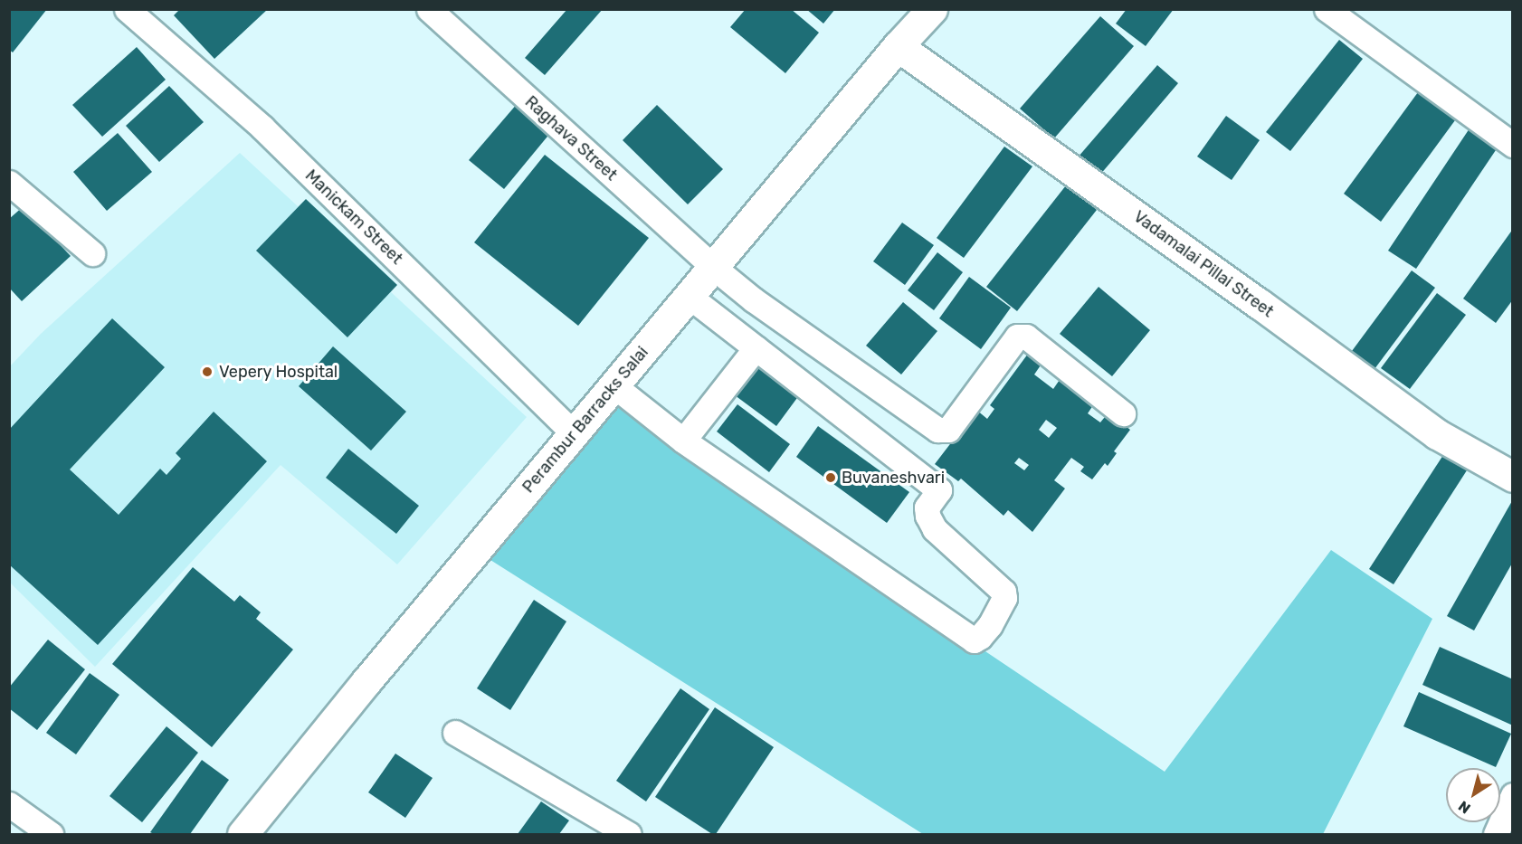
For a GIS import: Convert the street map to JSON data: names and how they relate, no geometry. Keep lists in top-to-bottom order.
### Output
{
  "streets": {
    "main road": ["Vadamalai Pillai Street", "Perambur Barracks Salai"],
    "street": ["Raghava Street", "Manickam Street"]
  },
  "crossings": [
    ["Raghava Street", "Perambur Barracks Salai"],
    ["Manickam Street", "Perambur Barracks Salai"],
    ["Vadamalai Pillai Street", "Perambur Barracks Salai"]
  ],
  "places": ["Vepery Hospital", "Buvaneshvari"],
  "north": "bottom left"
}
